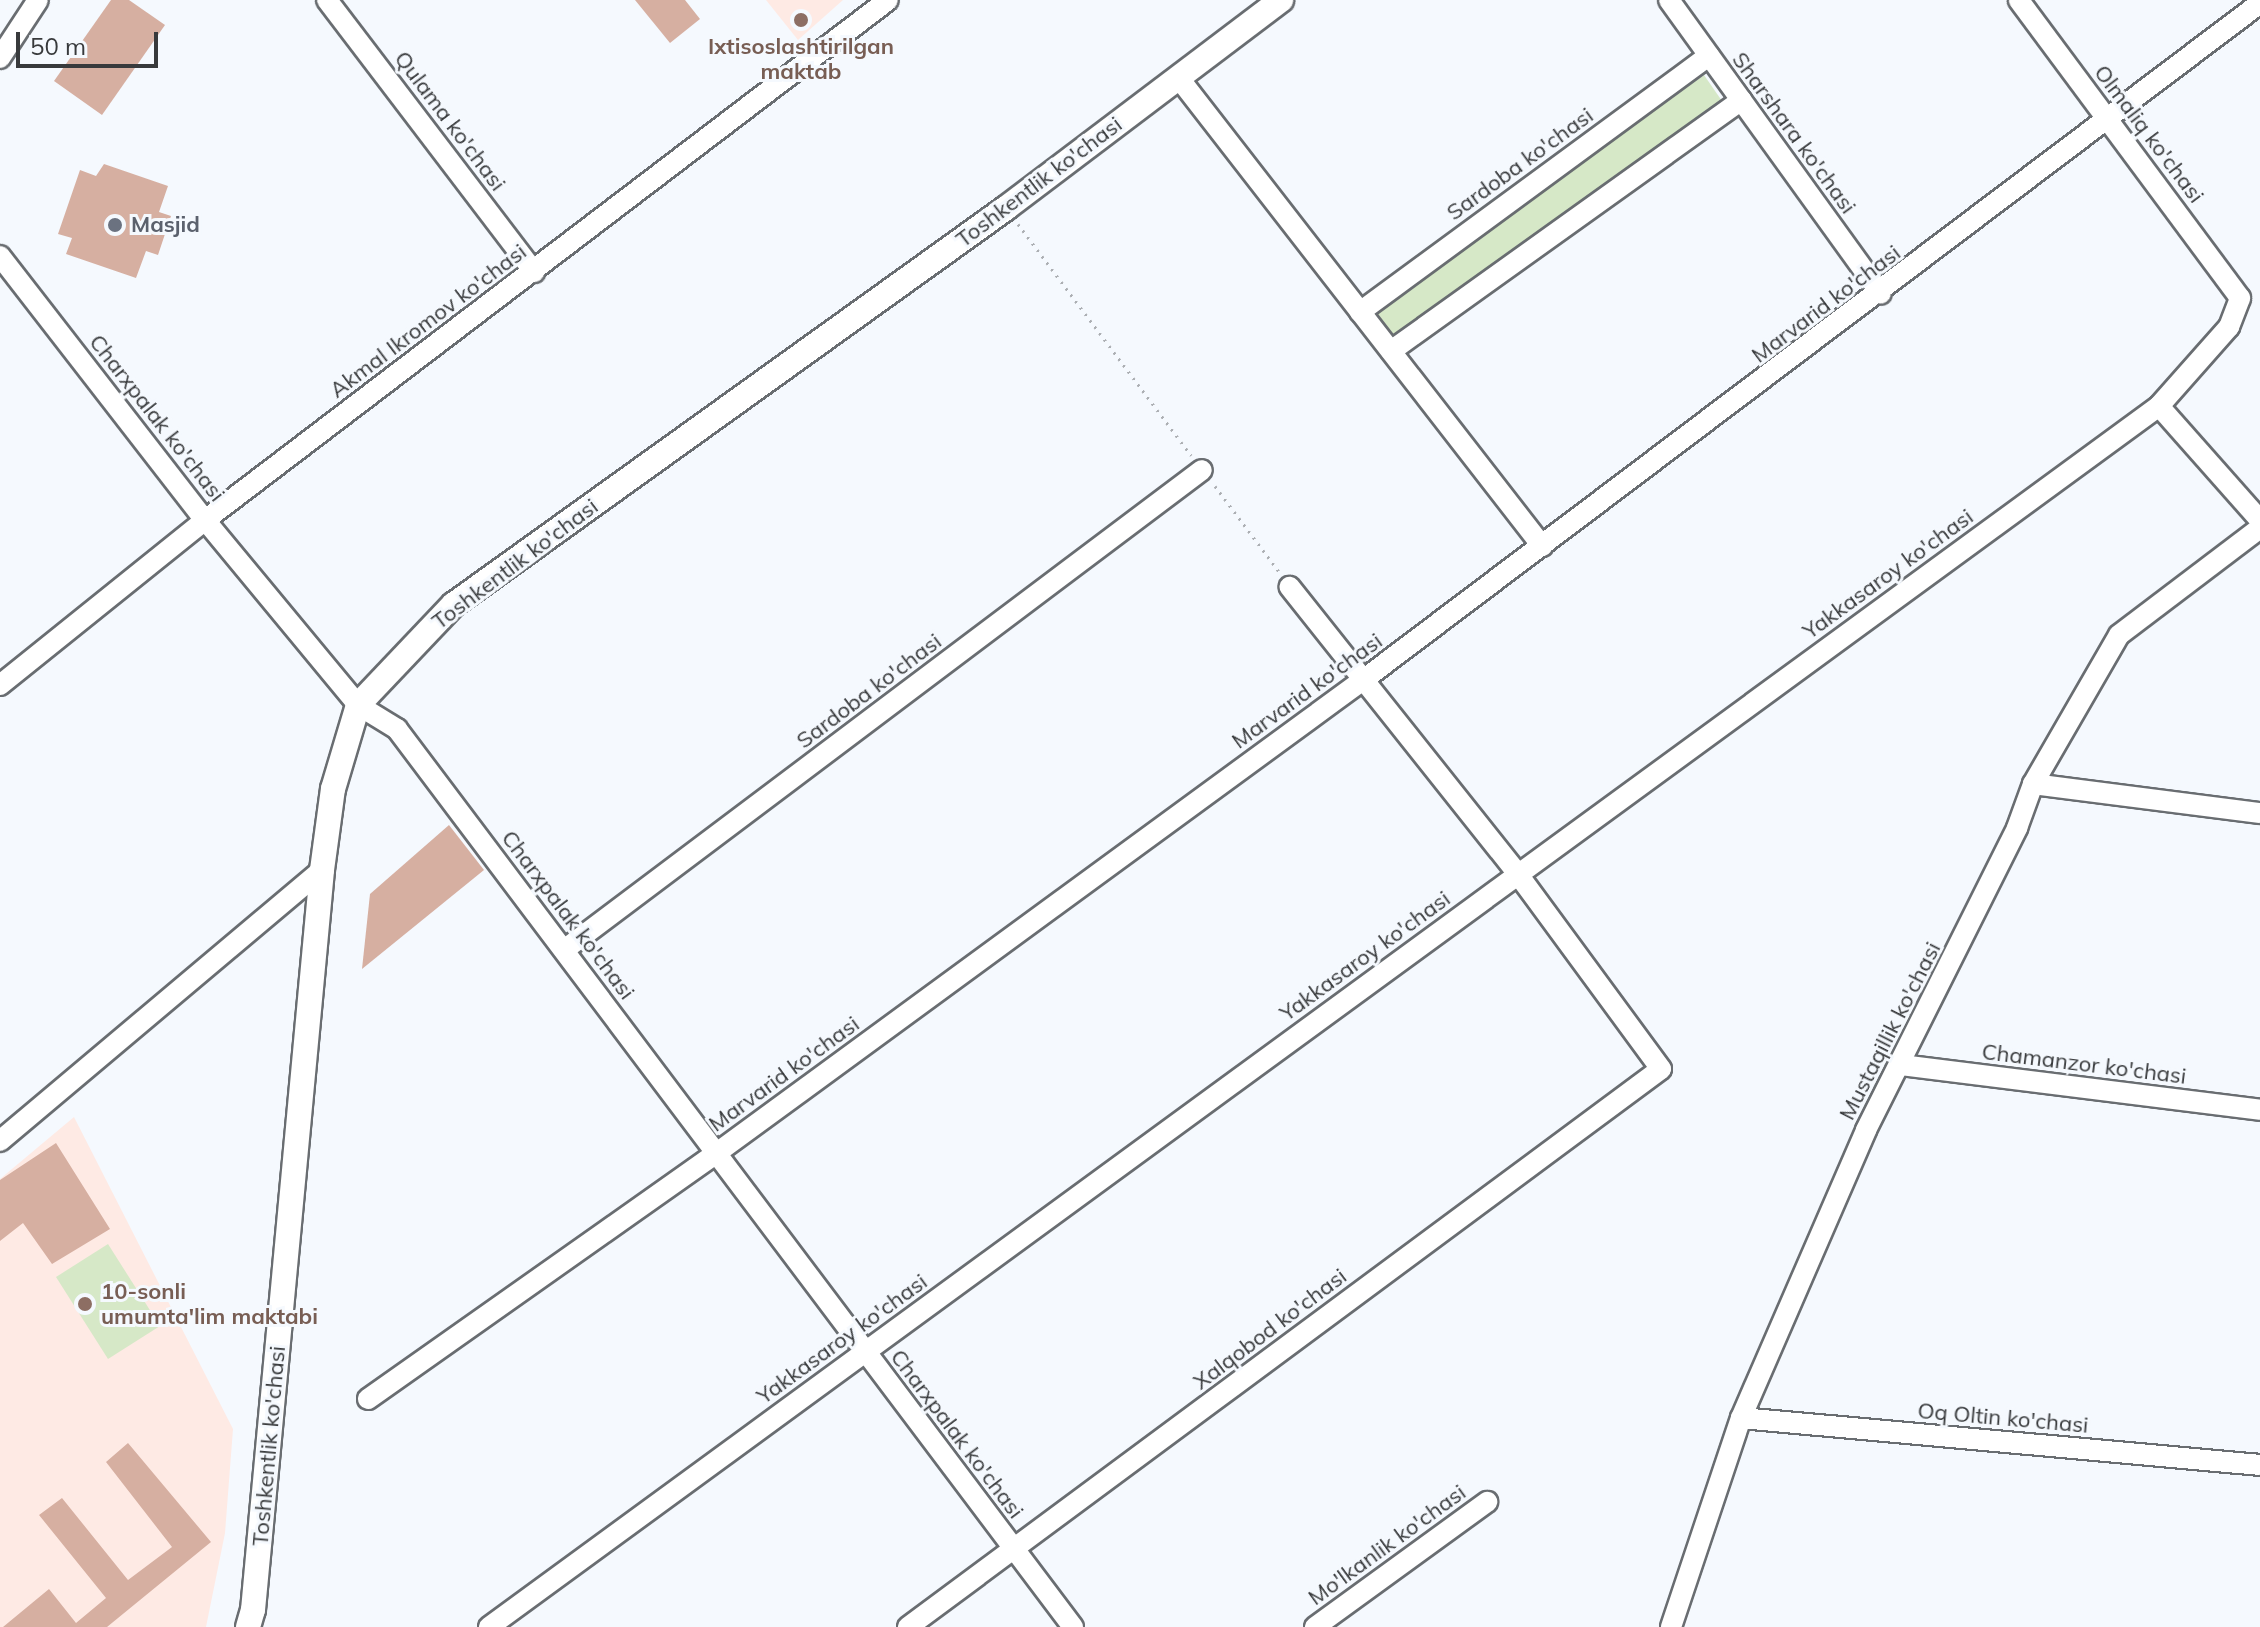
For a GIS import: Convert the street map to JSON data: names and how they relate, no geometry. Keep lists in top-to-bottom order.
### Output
{
  "streets": {
    "main road": ["Toshkentlik ko'chasi"],
    "street": [
      "Qulama ko'chasi",
      "Sharshara ko'chasi",
      "Olmaliq ko'chasi",
      "Sardoba ko'chasi",
      "Marvarid ko'chasi",
      "Akmal Ikromov ko'chasi",
      "Charxpalak ko'chasi",
      "Yakkasaroy ko'chasi",
      "Mustaqillik ko'chasi",
      "Chamanzor ko'chasi",
      "Xalqobod ko'chasi",
      "Oq Oltin ko'chasi",
      "Mo'lkanlik ko'chasi"
    ]
  },
  "crossings": [
    ["Qulama ko'chasi", "Akmal Ikromov ko'chasi"],
    ["Sharshara ko'chasi", "Sardoba ko'chasi"],
    ["Sharshara ko'chasi", "Marvarid ko'chasi"],
    ["Olmaliq ko'chasi", "Marvarid ko'chasi"],
    ["Olmaliq ko'chasi", "Yakkasaroy ko'chasi"],
    ["Sardoba ko'chasi", "Charxpalak ko'chasi"],
    ["Toshkentlik ko'chasi", "Charxpalak ko'chasi"],
    ["Marvarid ko'chasi", "Charxpalak ko'chasi"],
    ["Akmal Ikromov ko'chasi", "Charxpalak ko'chasi"],
    ["Charxpalak ko'chasi", "Yakkasaroy ko'chasi"],
    ["Charxpalak ko'chasi", "Xalqobod ko'chasi"],
    ["Yakkasaroy ko'chasi", "Xalqobod ko'chasi"],
    ["Mustaqillik ko'chasi", "Chamanzor ko'chasi"],
    ["Mustaqillik ko'chasi", "Oq Oltin ko'chasi"]
  ],
  "places": ["Ixtisoslashtirilgan maktab", "Masjid", "10-sonli umumta'lim maktabi"],
  "scale_bar": "50 m"
}
